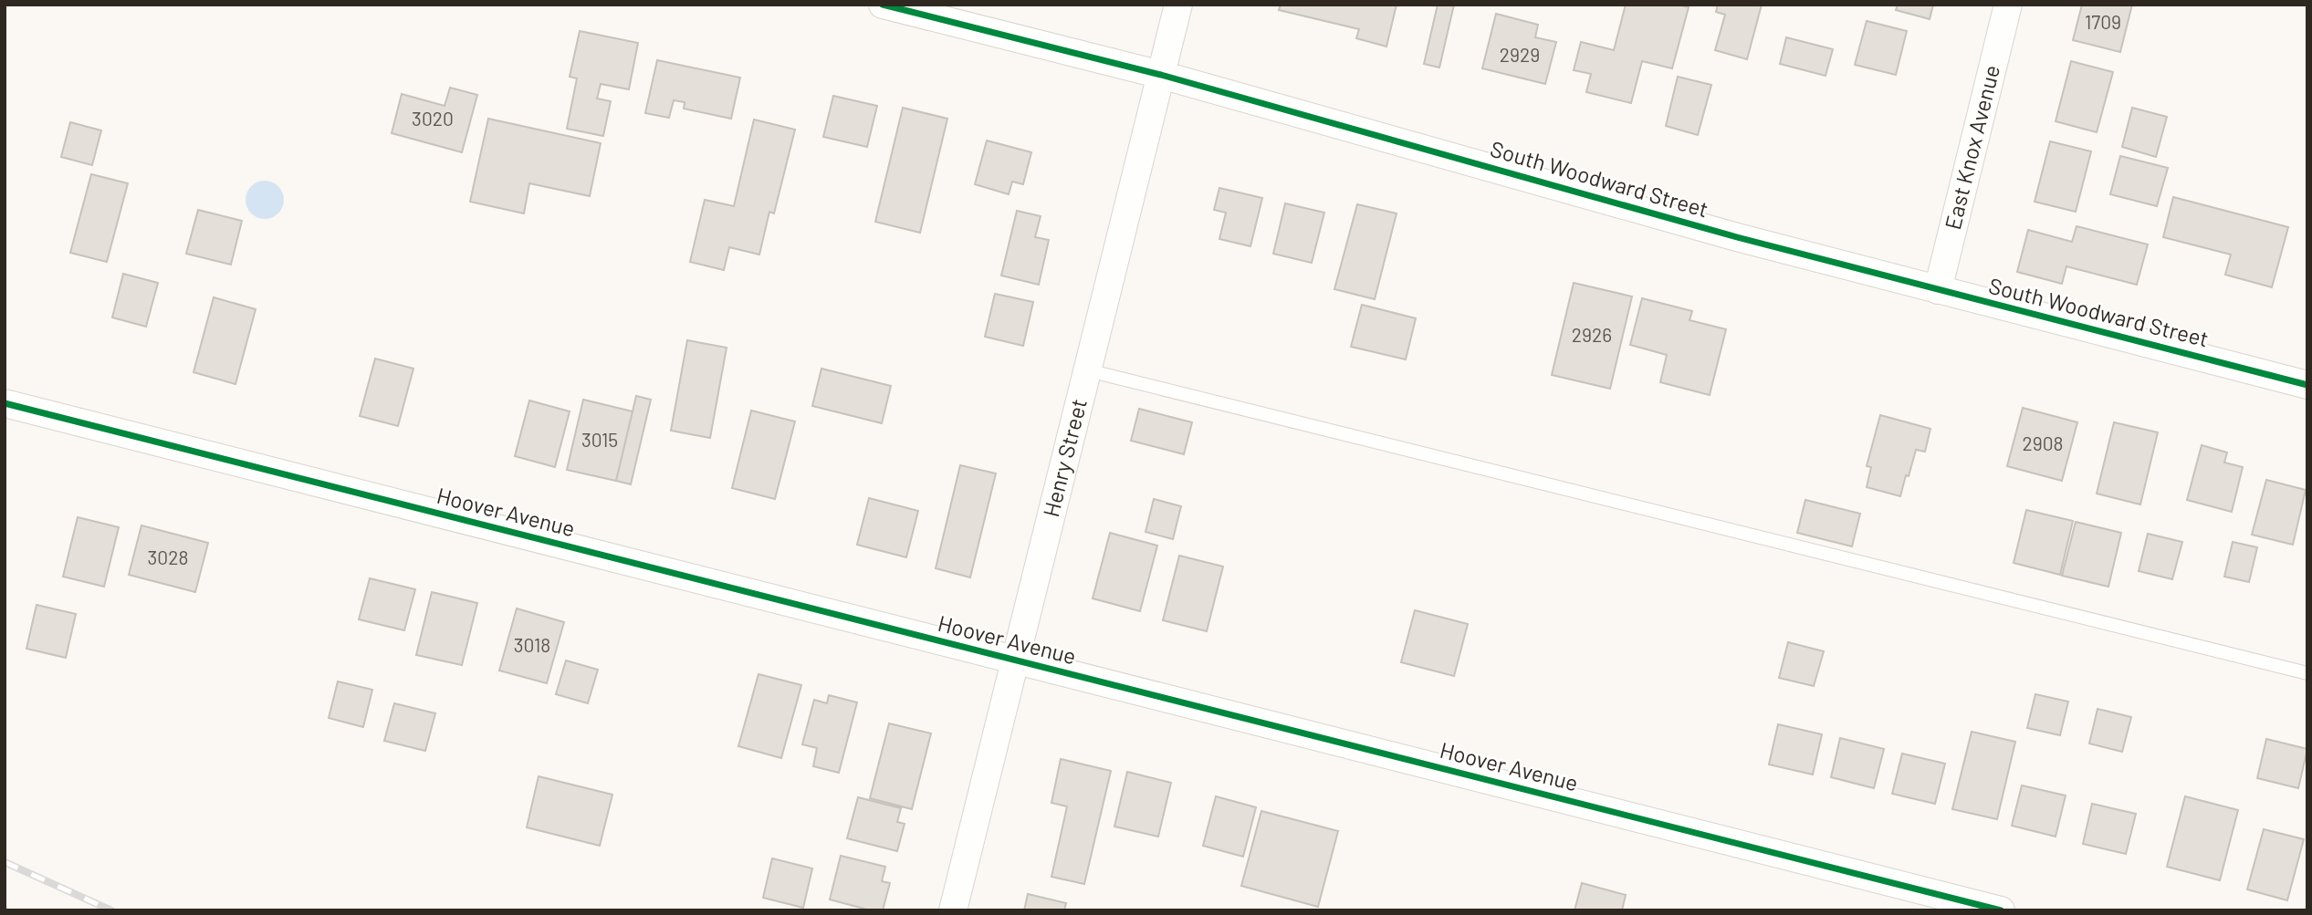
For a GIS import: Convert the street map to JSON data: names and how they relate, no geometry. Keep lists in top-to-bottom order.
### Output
{
  "streets": {
    "street": [
      "East Knox Avenue",
      "South Woodward Street",
      "Henry Street",
      "Hoover Avenue"
    ]
  },
  "crossings": [
    ["East Knox Avenue", "South Woodward Street"],
    ["South Woodward Street", "Henry Street"],
    ["Henry Street", "Hoover Avenue"]
  ],
  "house_numbers": [
    "1709",
    "2929",
    "3020",
    "2926",
    "3015",
    "2908",
    "3028",
    "3018"
  ]
}
